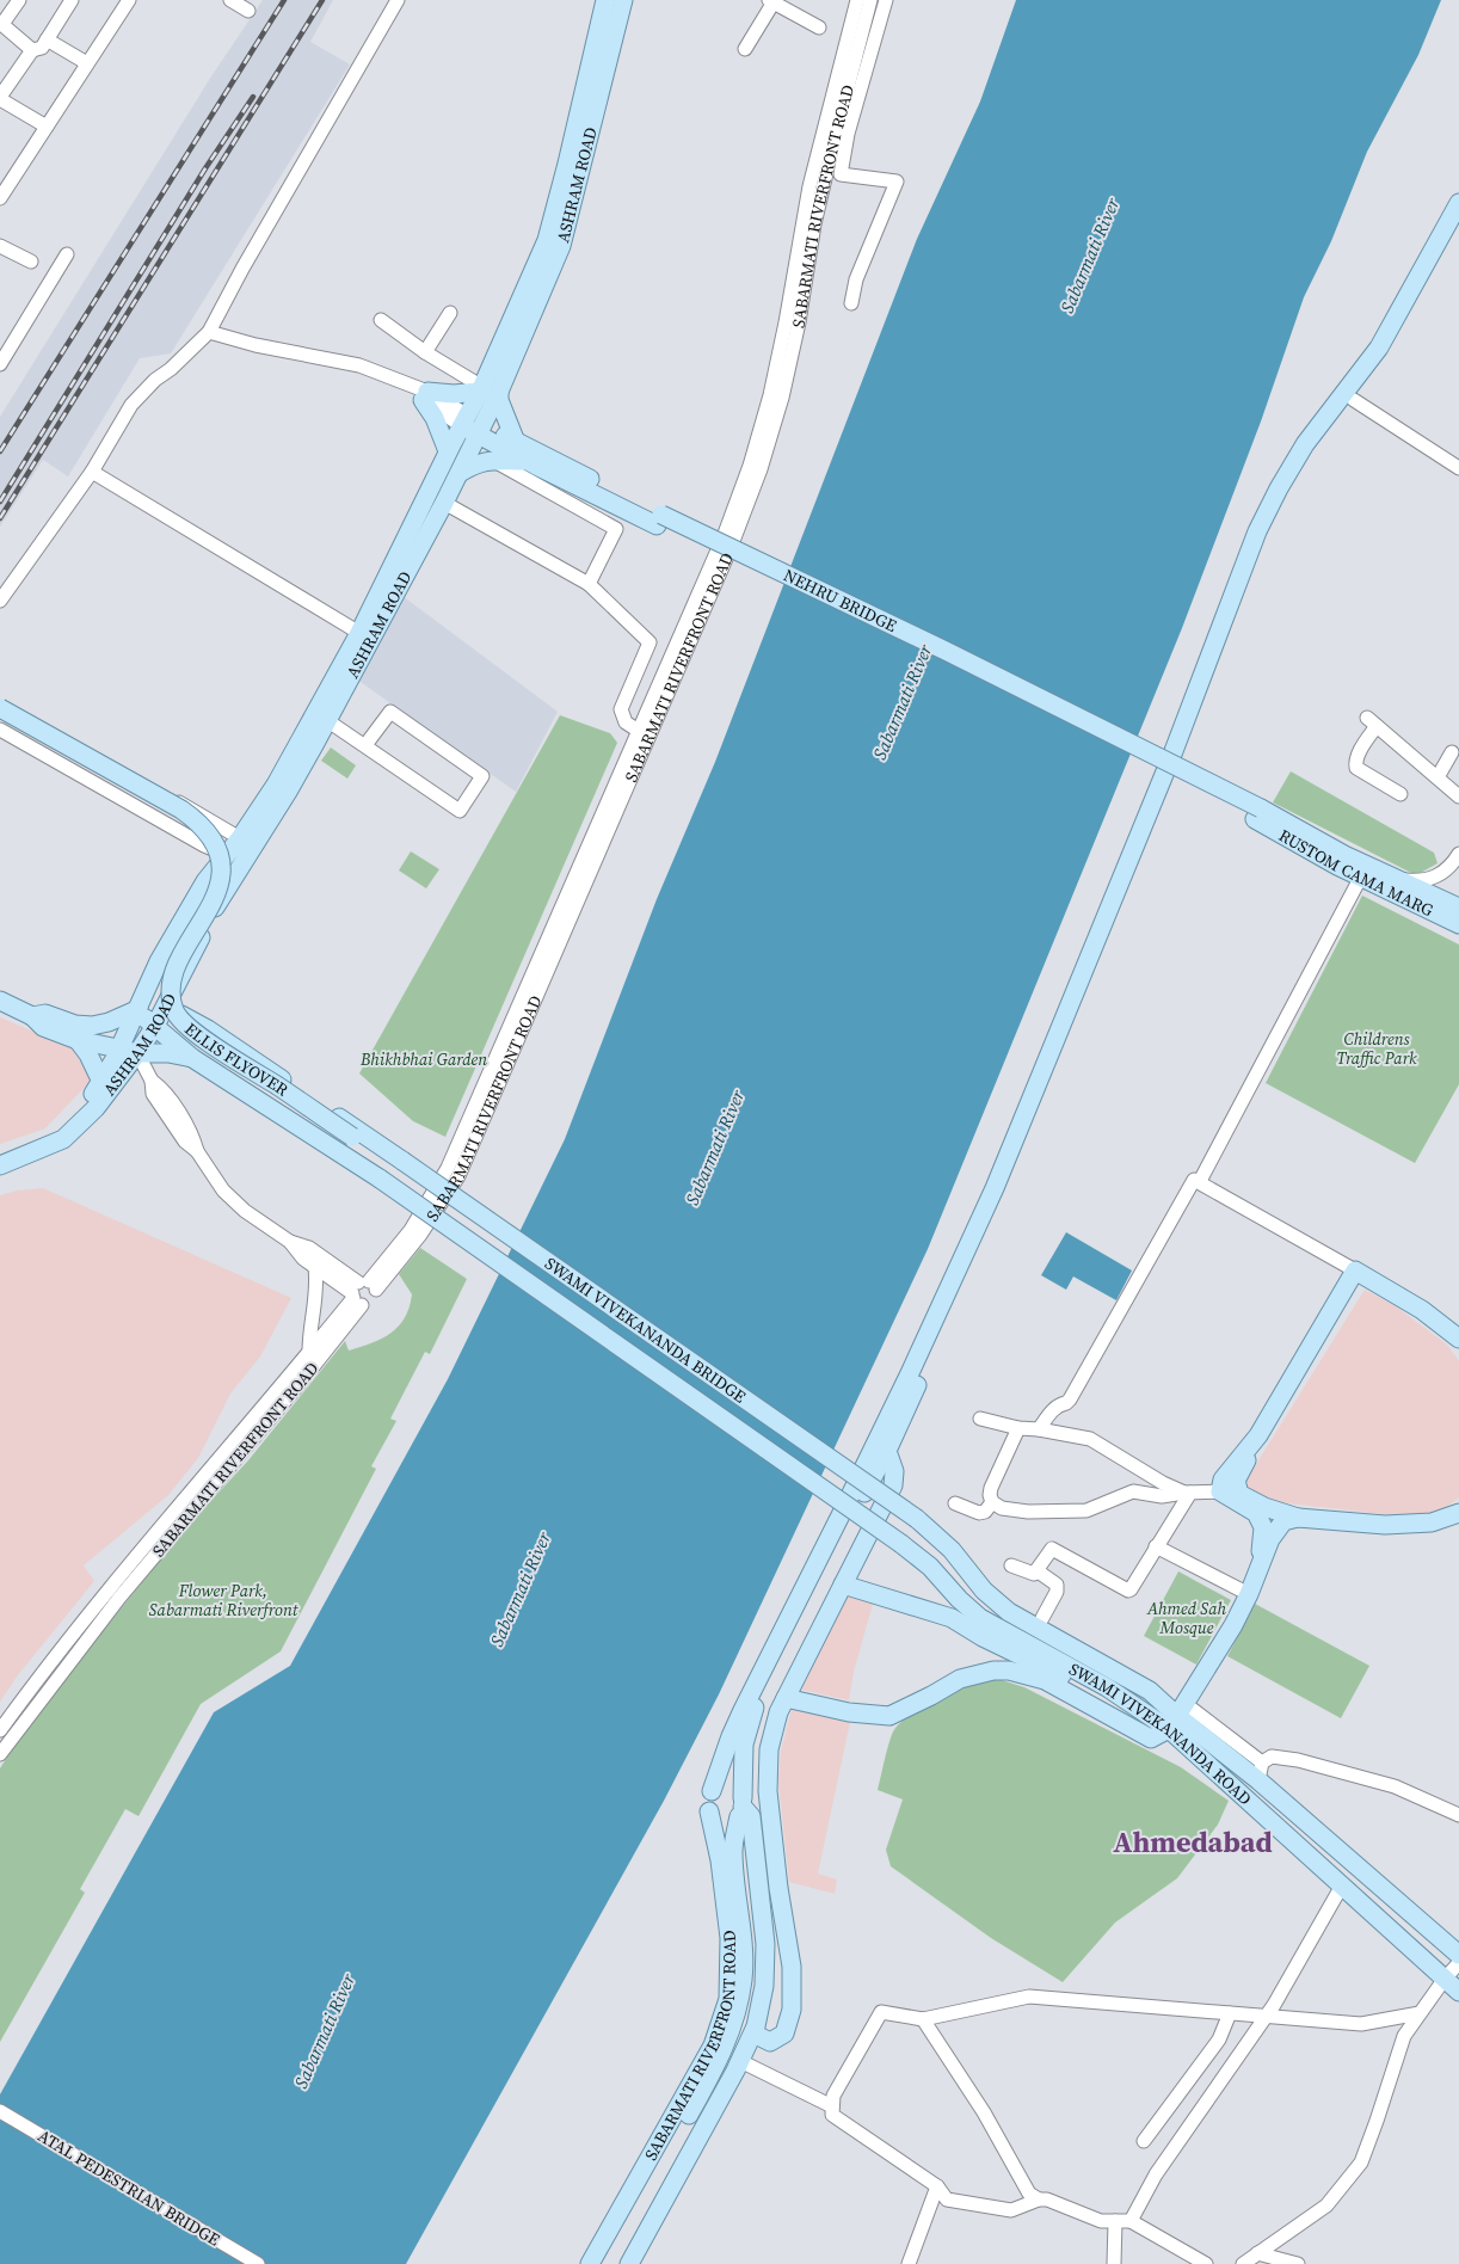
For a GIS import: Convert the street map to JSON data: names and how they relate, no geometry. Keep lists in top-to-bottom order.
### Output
{
  "streets": {
    "main road": [
      "ASHRAM ROAD",
      "SABARMATI RIVERFRONT ROAD",
      "NEHRU BRIDGE",
      "RUSTOM CAMA MARG",
      "ELLIS FLYOVER",
      "SWAMI VIVEKANANDA BRIDGE",
      "SWAMI VIVEKANANDA ROAD"
    ],
    "street": ["ATAL PEDESTRIAN BRIDGE"]
  },
  "crossings": [
    ["ASHRAM ROAD", "NEHRU BRIDGE"],
    ["NEHRU BRIDGE", "RUSTOM CAMA MARG"],
    ["ELLIS FLYOVER", "SWAMI VIVEKANANDA BRIDGE"],
    ["SWAMI VIVEKANANDA BRIDGE", "SWAMI VIVEKANANDA ROAD"]
  ],
  "districts": ["Ahmedabad"],
  "water": ["Sabarmati River"],
  "parks": [
    "Childrens Traffic Park",
    "Bhikhbhai Garden",
    "Flower Park, Sabarmati Riverfront",
    "Ahmed Sah Mosque"
  ]
}
